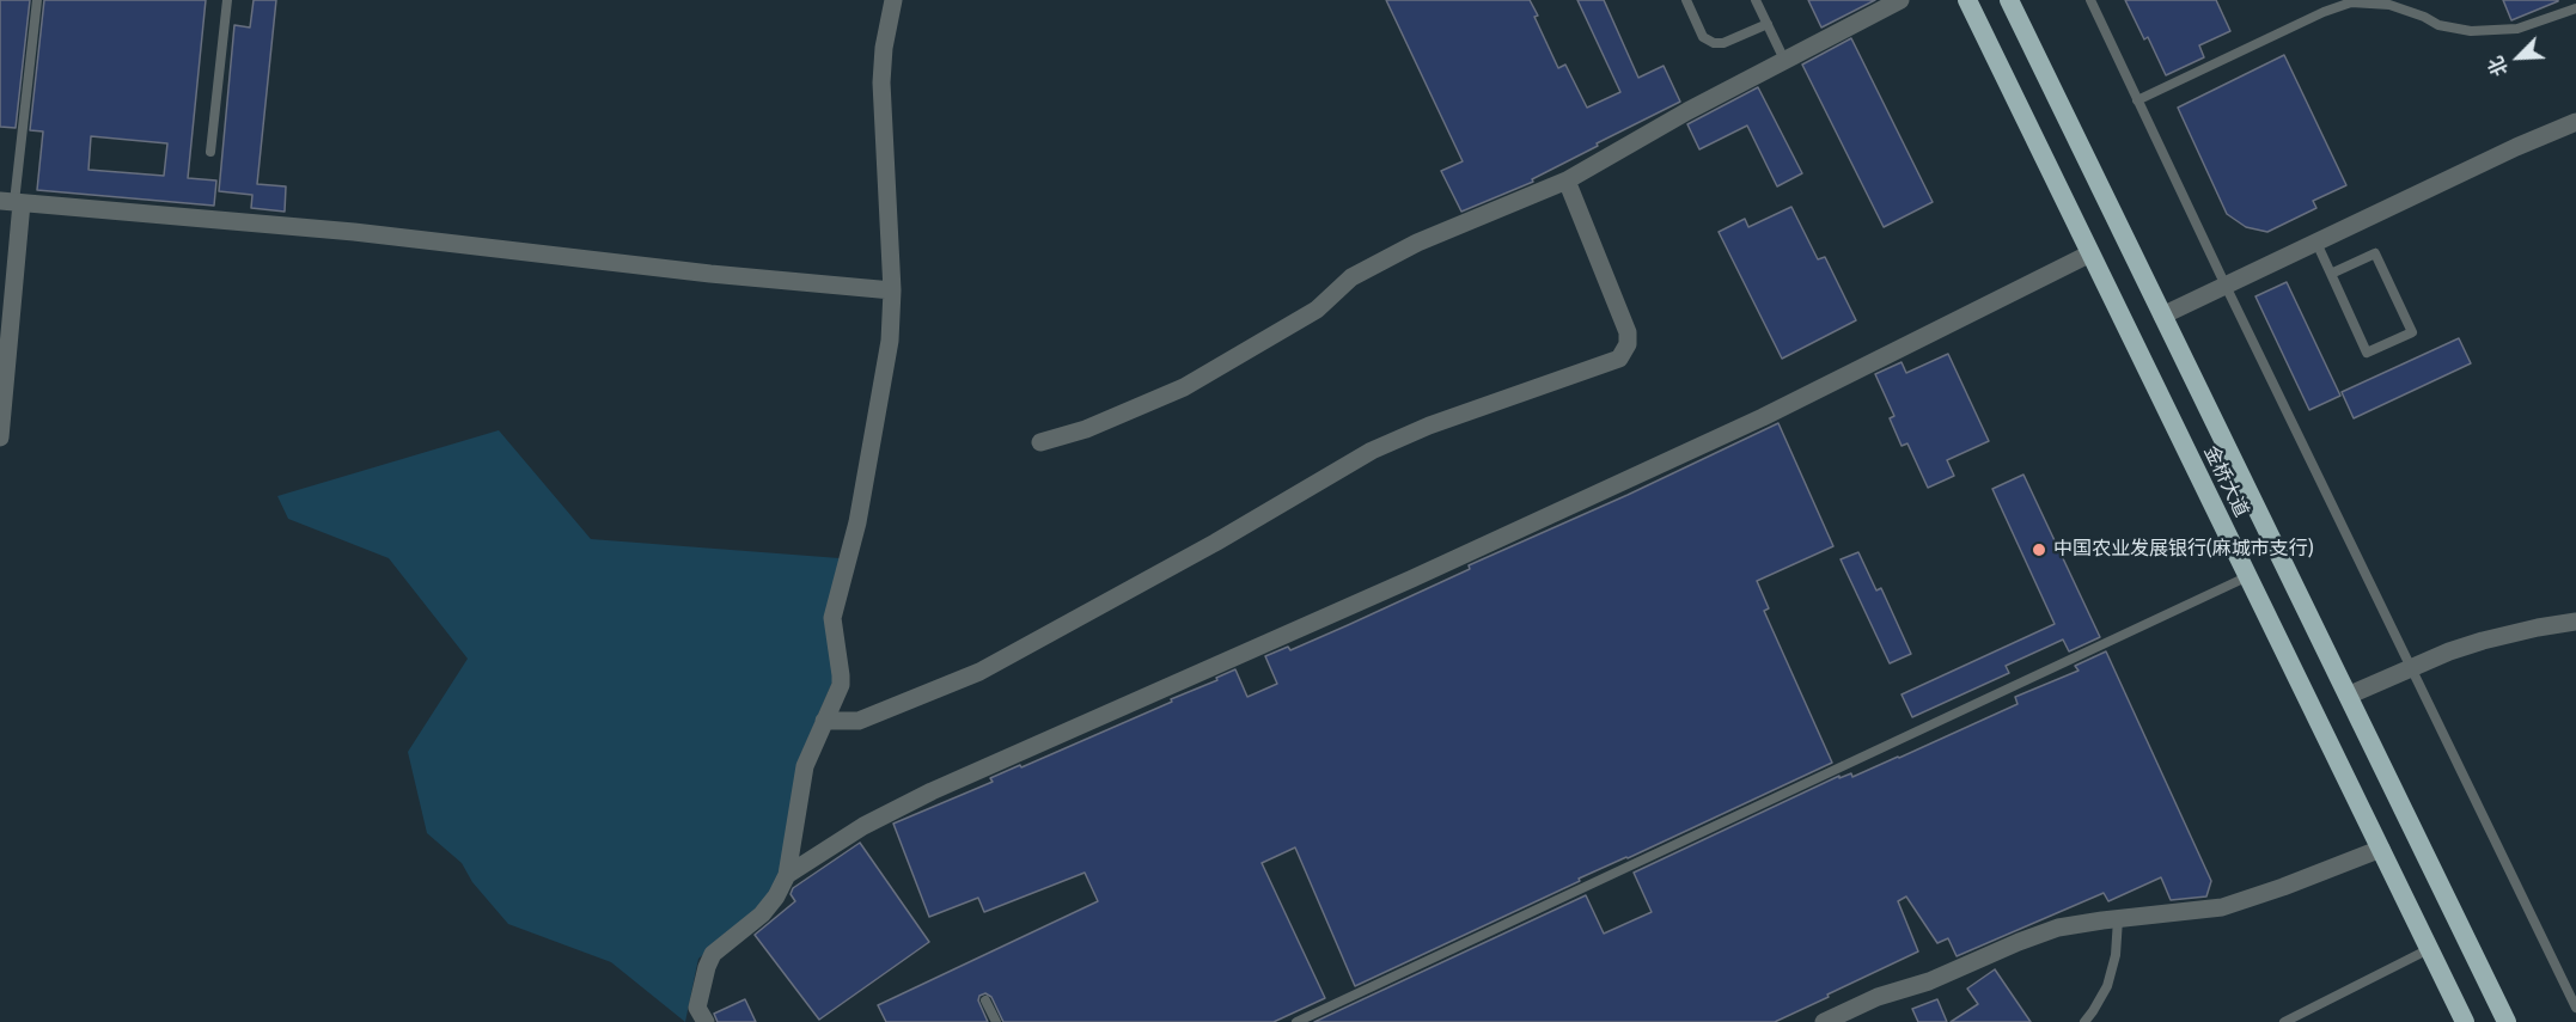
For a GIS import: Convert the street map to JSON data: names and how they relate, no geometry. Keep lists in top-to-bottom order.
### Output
{
  "streets": {
    "highway": ["金桥大道"]
  },
  "places": ["中国农业发展银行(麻城市支行)"],
  "north": "bottom left"
}
